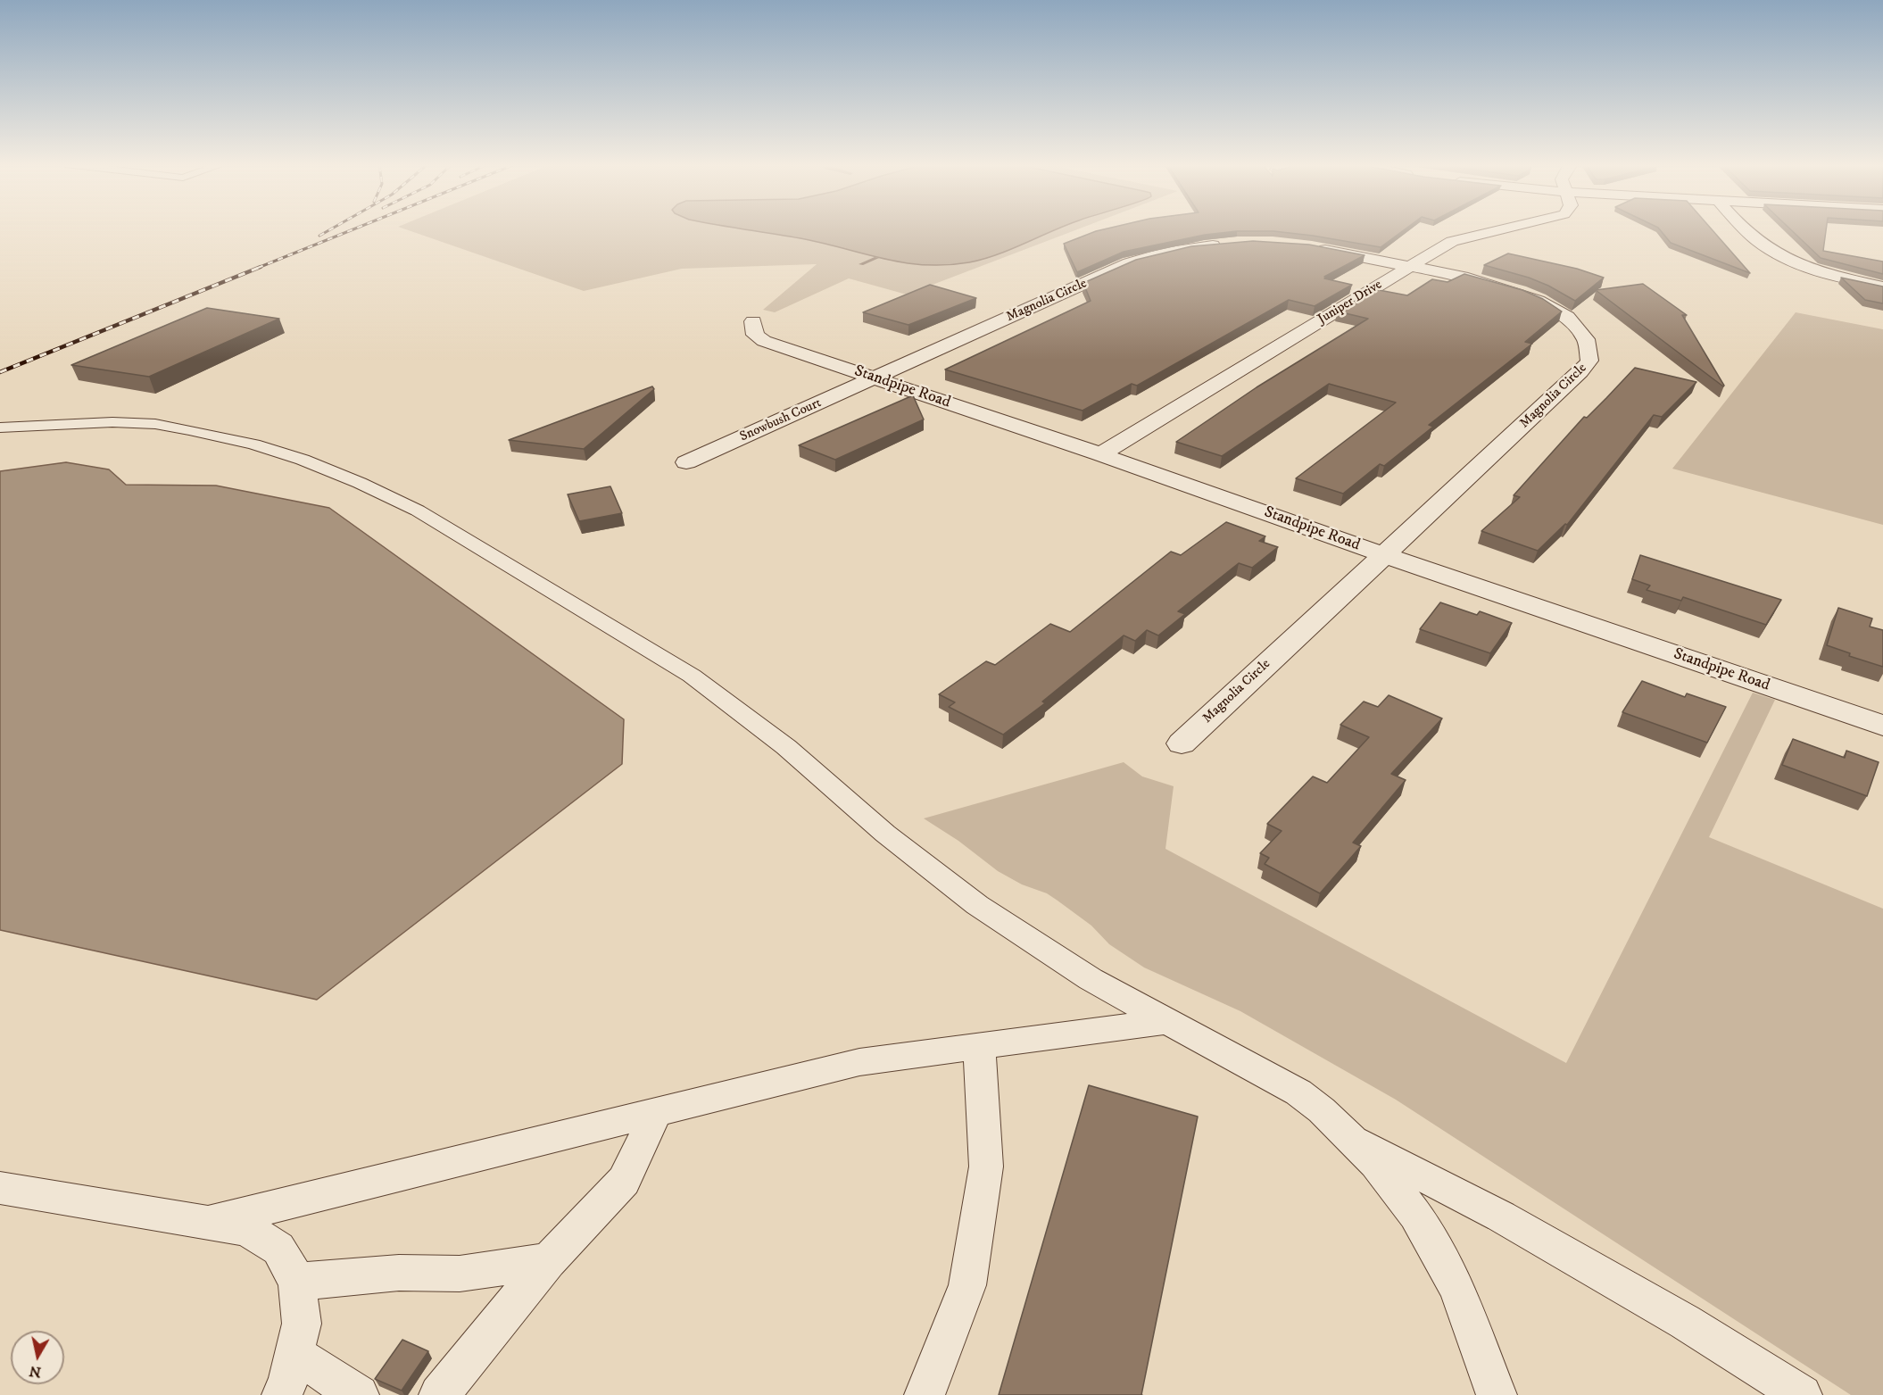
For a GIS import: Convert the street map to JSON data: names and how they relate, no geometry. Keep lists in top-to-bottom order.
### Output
{
  "streets": {
    "street": [
      "Magnolia Circle",
      "Juniper Drive",
      "Standpipe Road",
      "Snowbush Court"
    ]
  },
  "crossings": [
    ["Magnolia Circle", "Juniper Drive"],
    ["Magnolia Circle", "Standpipe Road"],
    ["Magnolia Circle", "Snowbush Court"],
    ["Juniper Drive", "Standpipe Road"],
    ["Standpipe Road", "Snowbush Court"]
  ],
  "north": "bottom"
}
